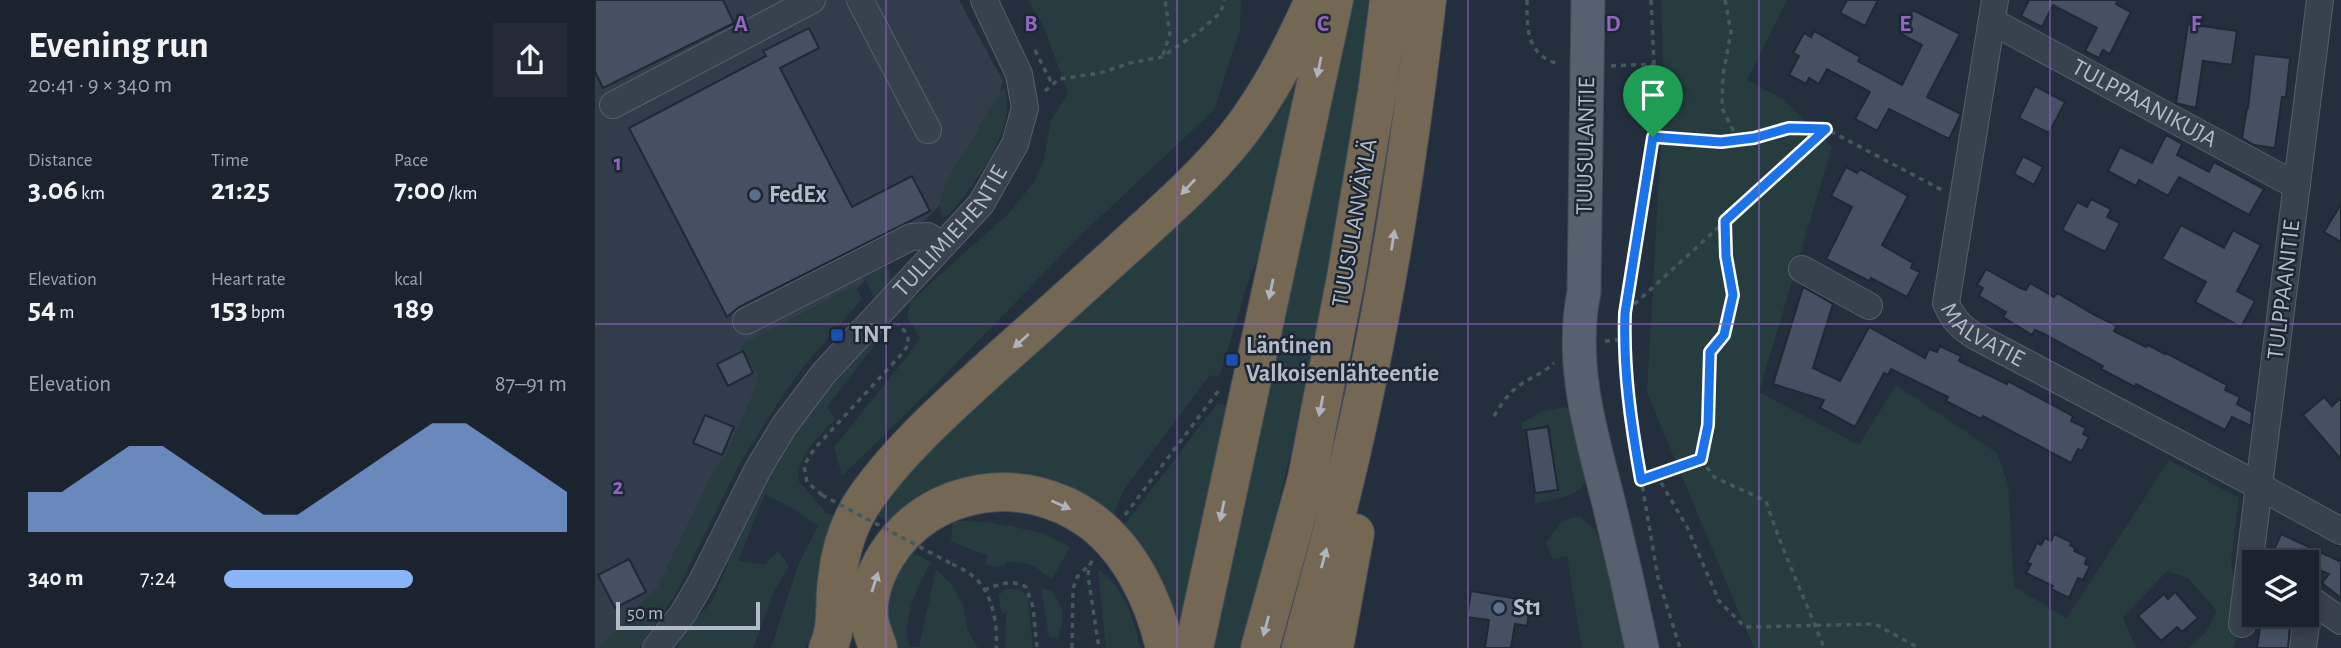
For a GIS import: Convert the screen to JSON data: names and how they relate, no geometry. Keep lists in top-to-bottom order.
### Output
{
  "streets": {
    "highway": ["TUUSULANVÄYLÄ"],
    "main road": ["TUUSULANTIE"],
    "street": [
      "TULPPAANIKUJA",
      "TULLIMIEHENTIE",
      "TULPPAANITIE",
      "MALVATIE"
    ]
  },
  "crossings": [
    ["TULPPAANIKUJA", "TULPPAANITIE"],
    ["TULPPAANIKUJA", "MALVATIE"],
    ["TULPPAANITIE", "MALVATIE"]
  ],
  "places": {
    "other": ["FedEx", "St1"],
    "transit": ["TNT", "Läntinen Valkoisenlähteentie"]
  },
  "scale_bar": "50 m",
  "page": {
    "heading": ["Evening run", "20:41 · 9 × 340 m"],
    "stats": [
      ["Distance", "3.06 km"],
      ["Time", "21:25"],
      ["Pace", "7:00 /km"],
      ["Elevation", "54 m"],
      ["Heart rate", "153 bpm"],
      ["kcal", "189"]
    ],
    "chart": ["Elevation", "87–91 m"],
    "list": [
      {
        "name": "340 m",
        "note": "7:24"
      }
    ],
    "scale": "50 m"
  },
  "grid": {
    "columns": [
      "A",
      "B",
      "C",
      "D",
      "E",
      "F"
    ],
    "rows": ["1", "2"]
  }
}
